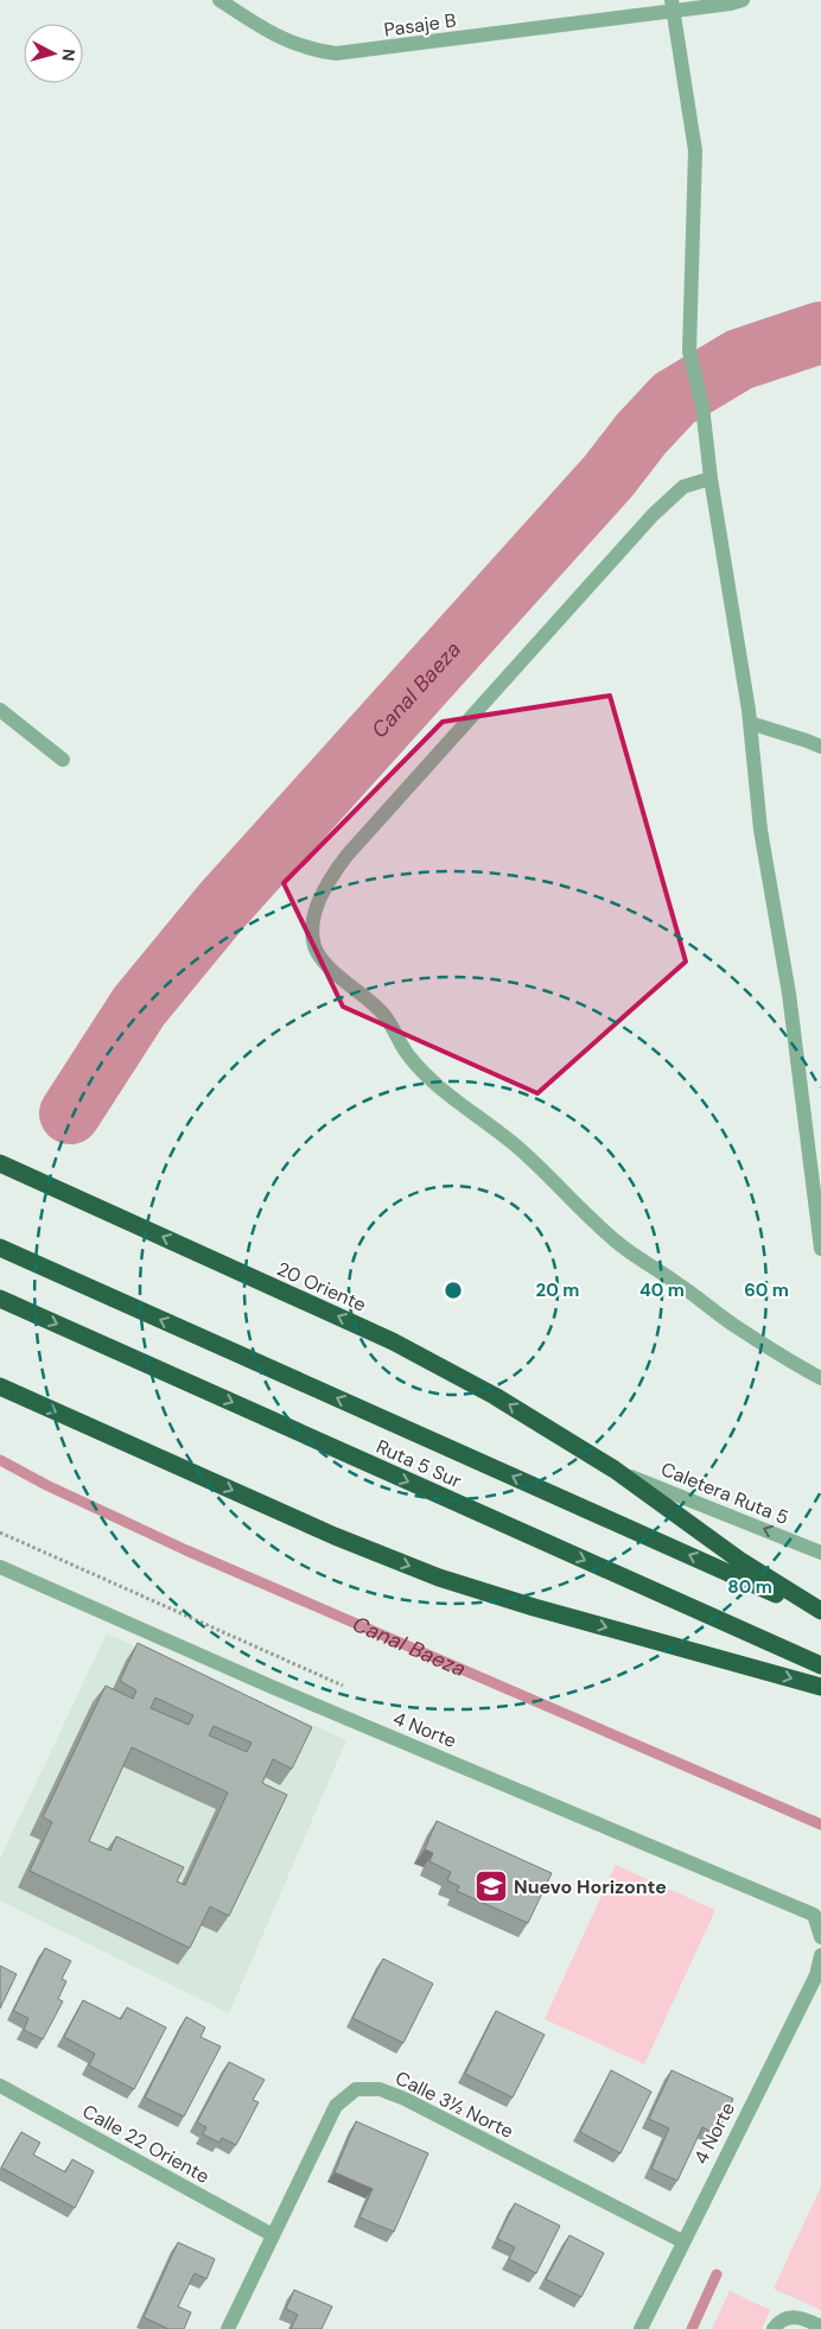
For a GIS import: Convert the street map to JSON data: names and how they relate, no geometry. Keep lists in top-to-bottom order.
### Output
{
  "streets": {
    "highway": ["20 Oriente", "Ruta 5 Sur"],
    "street": [
      "Pasaje B",
      "Caletera Ruta 5",
      "4 Norte",
      "Calle 3½ Norte",
      "Calle 22 Oriente"
    ]
  },
  "crossings": [
    ["20 Oriente", "Ruta 5 Sur"],
    ["20 Oriente", "Caletera Ruta 5"],
    ["4 Norte", "Calle 3½ Norte"],
    ["Calle 3½ Norte", "Calle 22 Oriente"]
  ],
  "one_way": ["20 Oriente", "Caletera Ruta 5"],
  "water": ["Canal Baeza"],
  "places": {
    "school or university": ["Nuevo Horizonte"]
  },
  "north": "right",
  "rings": [
    "20 m",
    "40 m",
    "60 m",
    "80 m"
  ]
}
